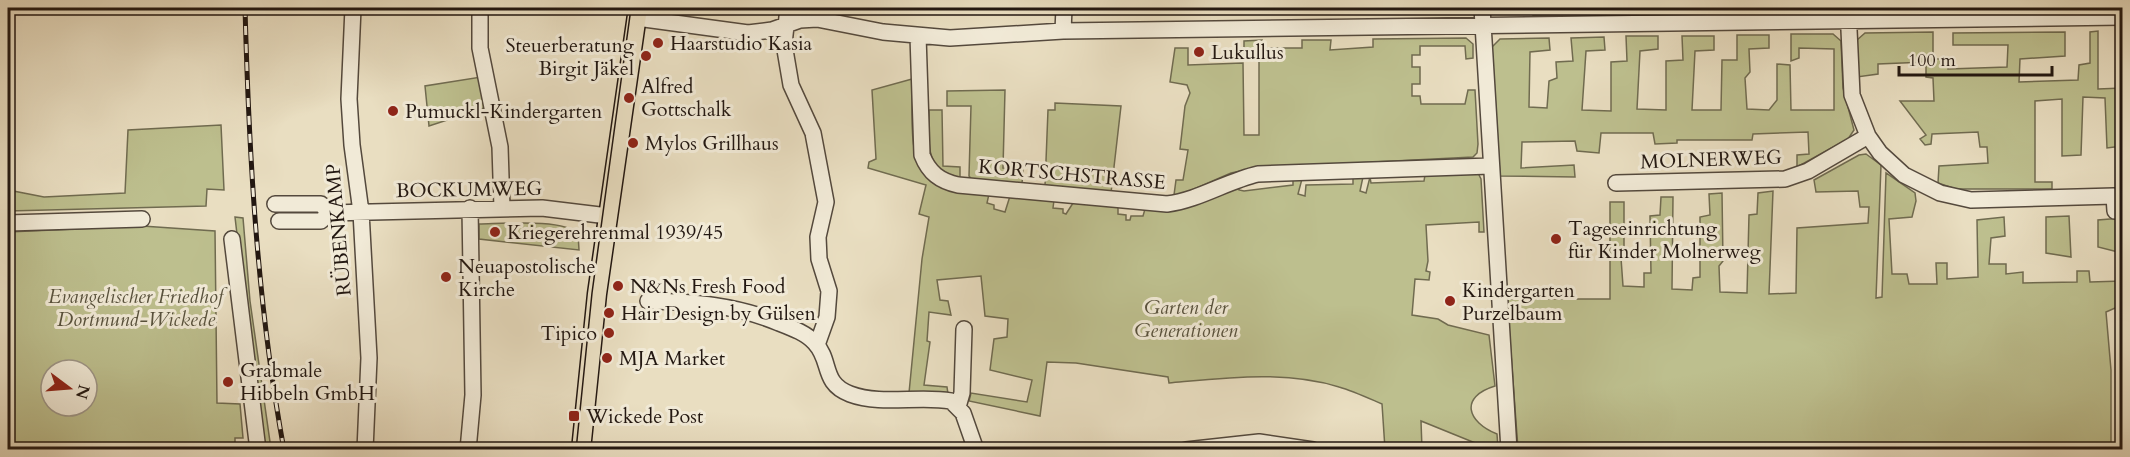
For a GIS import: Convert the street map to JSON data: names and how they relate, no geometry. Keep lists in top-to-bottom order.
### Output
{
  "streets": {
    "street": [
      "MOLNERWEG",
      "KORTSCHSTRASSE",
      "BOCKUMWEG",
      "RÜBENKAMP"
    ]
  },
  "crossings": [
    ["BOCKUMWEG", "RÜBENKAMP"]
  ],
  "parks": ["Evangelischer Friedhof Dortmund-Wickede", "Garten der Generationen"],
  "places": {
    "other": [
      "Haarstudio Kasia",
      "Lukullus",
      "Steuerberatung Birgit Jäkel",
      "Alfred Gottschalk",
      "Pumuckl-Kindergarten",
      "Mylos Grillhaus",
      "Kriegerehrenmal 1939/45",
      "Tageseinrichtung für Kinder Molnerweg",
      "Neuapostolische Kirche",
      "N&Ns Fresh Food",
      "Kindergarten Purzelbaum",
      "Hair Design by Gülsen",
      "Tipico",
      "MJA Market",
      "Grabmale Hibbeln GmbH"
    ],
    "transit": ["Wickede Post"]
  },
  "scale_bar": "100 m",
  "north": "right"
}
